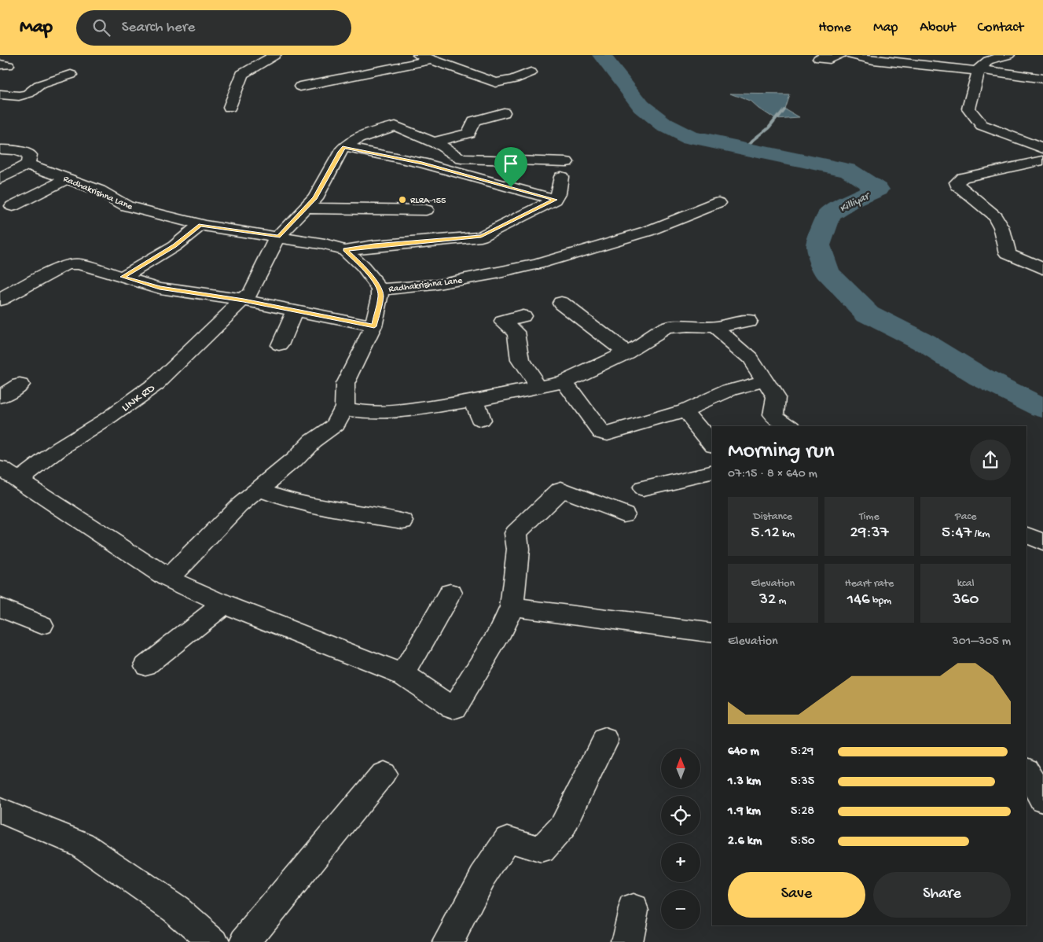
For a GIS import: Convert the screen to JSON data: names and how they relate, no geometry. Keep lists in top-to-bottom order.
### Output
{
  "streets": {
    "street": ["Radhakrishna Lane", "LINK RD"]
  },
  "crossings": [
    ["Radhakrishna Lane", "LINK RD"]
  ],
  "water": ["Killiyar"],
  "places": ["RLRA-155"],
  "north": "top",
  "page": {
    "header": "Map",
    "search": "Search here",
    "nav": [
      "Home",
      "Map",
      "About",
      "Contact"
    ],
    "heading": ["Morning run", "07:15 · 8 × 640 m"],
    "stats": [
      ["Distance", "5.12 km"],
      ["Time", "29:37"],
      ["Pace", "5:47 /km"],
      ["Elevation", "32 m"],
      ["Heart rate", "146 bpm"],
      ["kcal", "360"]
    ],
    "chart": ["Elevation", "301–305 m"],
    "list": [
      {
        "name": "640 m",
        "note": "5:29"
      },
      {
        "name": "1.3 km",
        "note": "5:35"
      },
      {
        "name": "1.9 km",
        "note": "5:28"
      },
      {
        "name": "2.6 km",
        "note": "5:50"
      }
    ],
    "map_buttons": ["+", "−"],
    "buttons": ["Save", "Share"]
  }
}
